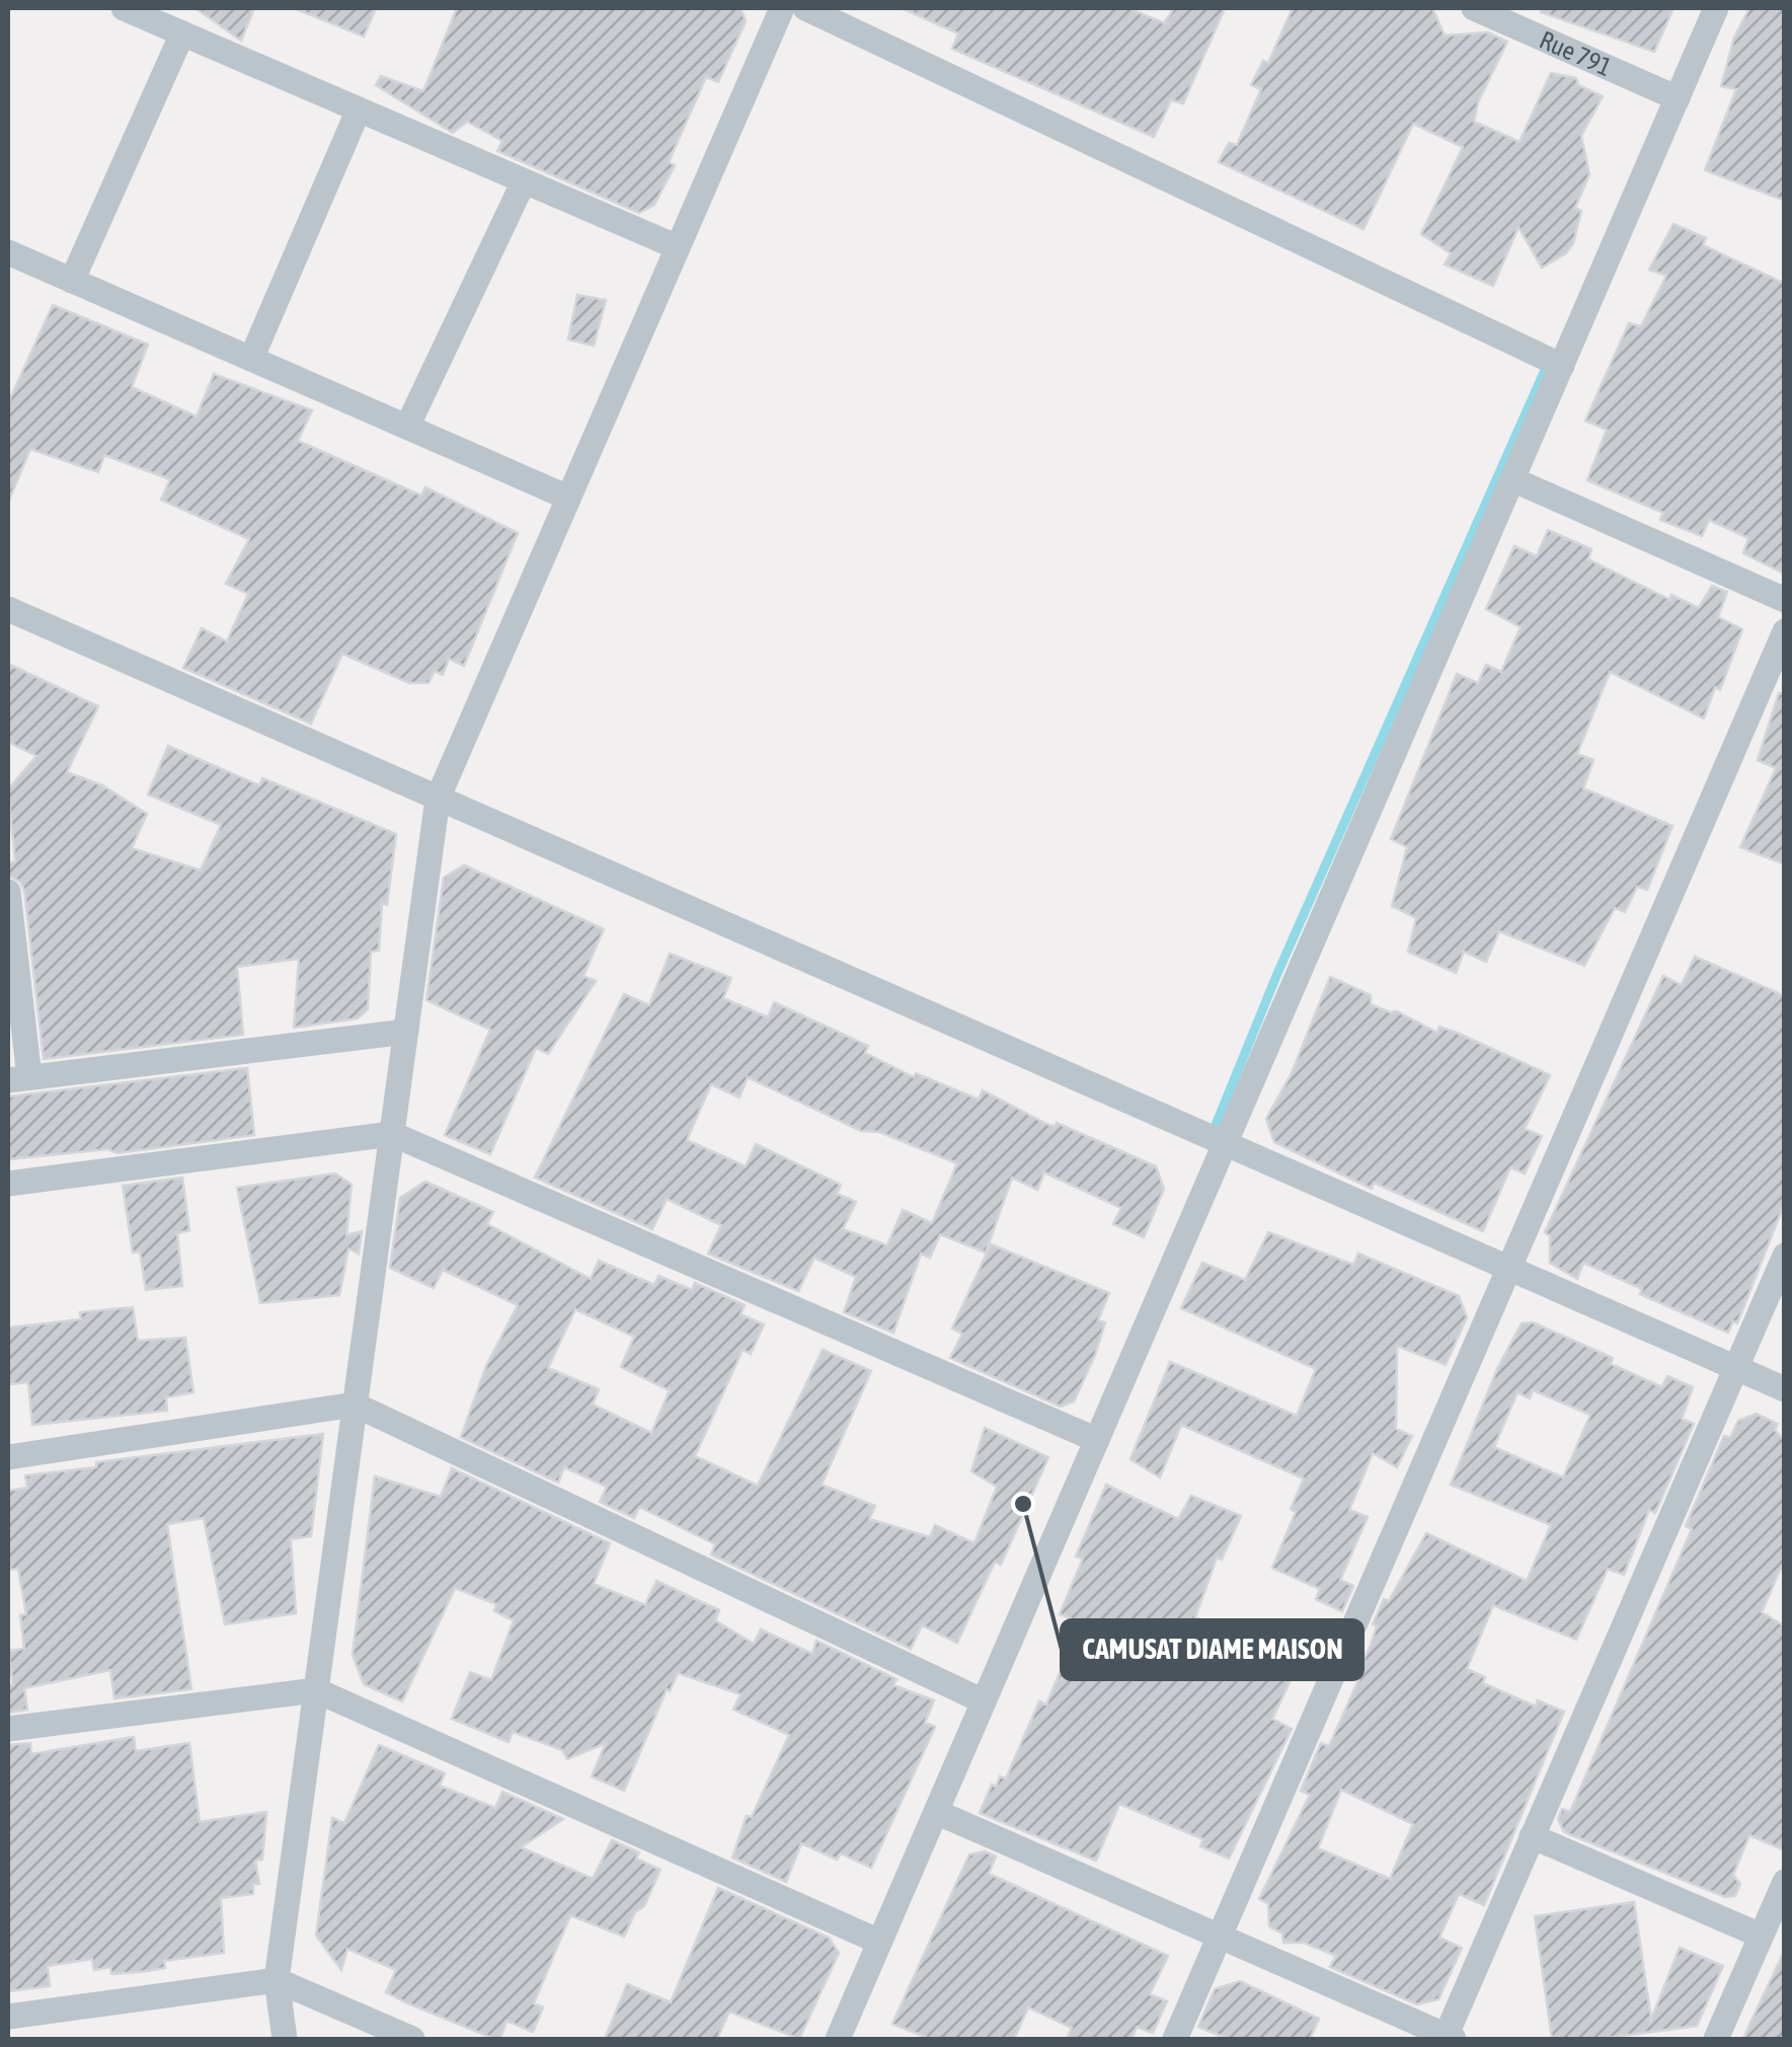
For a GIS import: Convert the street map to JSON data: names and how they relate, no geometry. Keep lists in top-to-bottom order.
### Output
{
  "streets": {
    "street": ["Rue 791"]
  },
  "places": ["CAMUSAT DIAME MAISON"]
}
